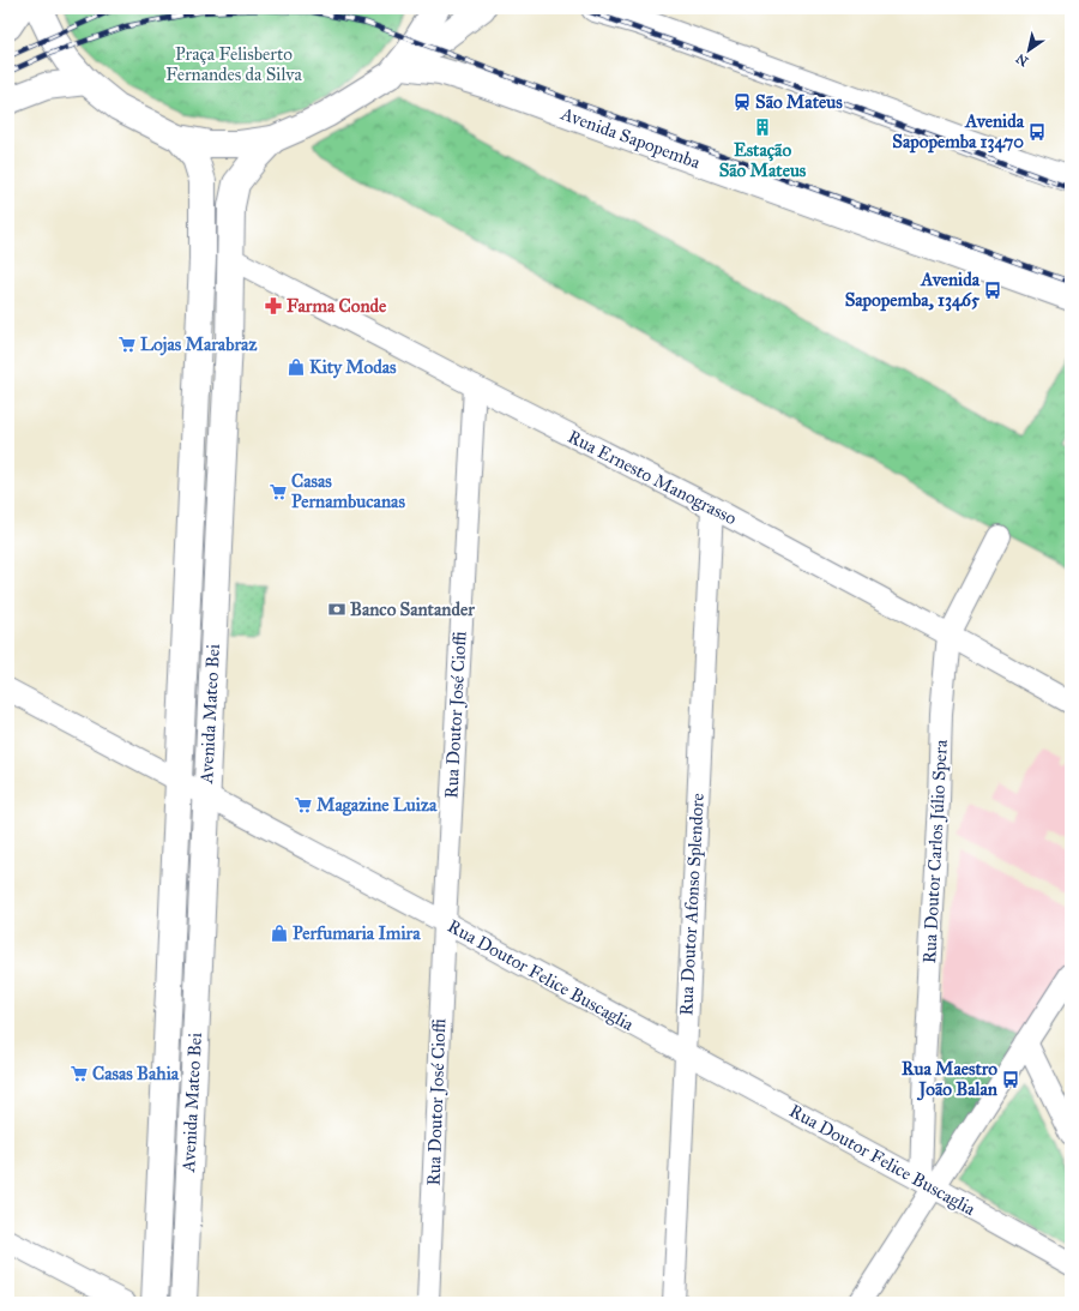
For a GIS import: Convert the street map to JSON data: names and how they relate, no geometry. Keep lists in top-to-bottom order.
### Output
{
  "streets": {
    "main road": ["Avenida Sapopemba", "Avenida Mateo Bei"],
    "street": [
      "Rua Ernesto Manograsso",
      "Rua Doutor José Cioffi",
      "Rua Doutor Carlos Júlio Spera",
      "Rua Doutor Afonso Splendore",
      "Rua Doutor Felice Buscaglia"
    ]
  },
  "crossings": [
    ["Rua Ernesto Manograsso", "Avenida Mateo Bei"],
    ["Rua Ernesto Manograsso", "Rua Doutor José Cioffi"],
    ["Rua Ernesto Manograsso", "Rua Doutor Carlos Júlio Spera"],
    ["Rua Ernesto Manograsso", "Rua Doutor Afonso Splendore"],
    ["Avenida Mateo Bei", "Rua Doutor Felice Buscaglia"],
    ["Rua Doutor José Cioffi", "Rua Doutor Felice Buscaglia"],
    ["Rua Doutor Carlos Júlio Spera", "Rua Doutor Felice Buscaglia"],
    ["Rua Doutor Afonso Splendore", "Rua Doutor Felice Buscaglia"]
  ],
  "parks": ["Praça Felisberto Fernandes da Silva"],
  "places": {
    "station": ["São Mateus"],
    "building": ["Estação São Mateus"],
    "bus stop": ["Avenida Sapopemba 13470", "Avenida Sapopemba, 13465", "Rua Maestro João Balan"],
    "pharmacy": ["Farma Conde"],
    "supermarket": [
      "Lojas Marabraz",
      "Casas Pernambucanas",
      "Magazine Luiza",
      "Casas Bahia"
    ],
    "shop": ["Kity Modas", "Perfumaria Imira"],
    "bank": ["Banco Santander"]
  },
  "north": "bottom left"
}
